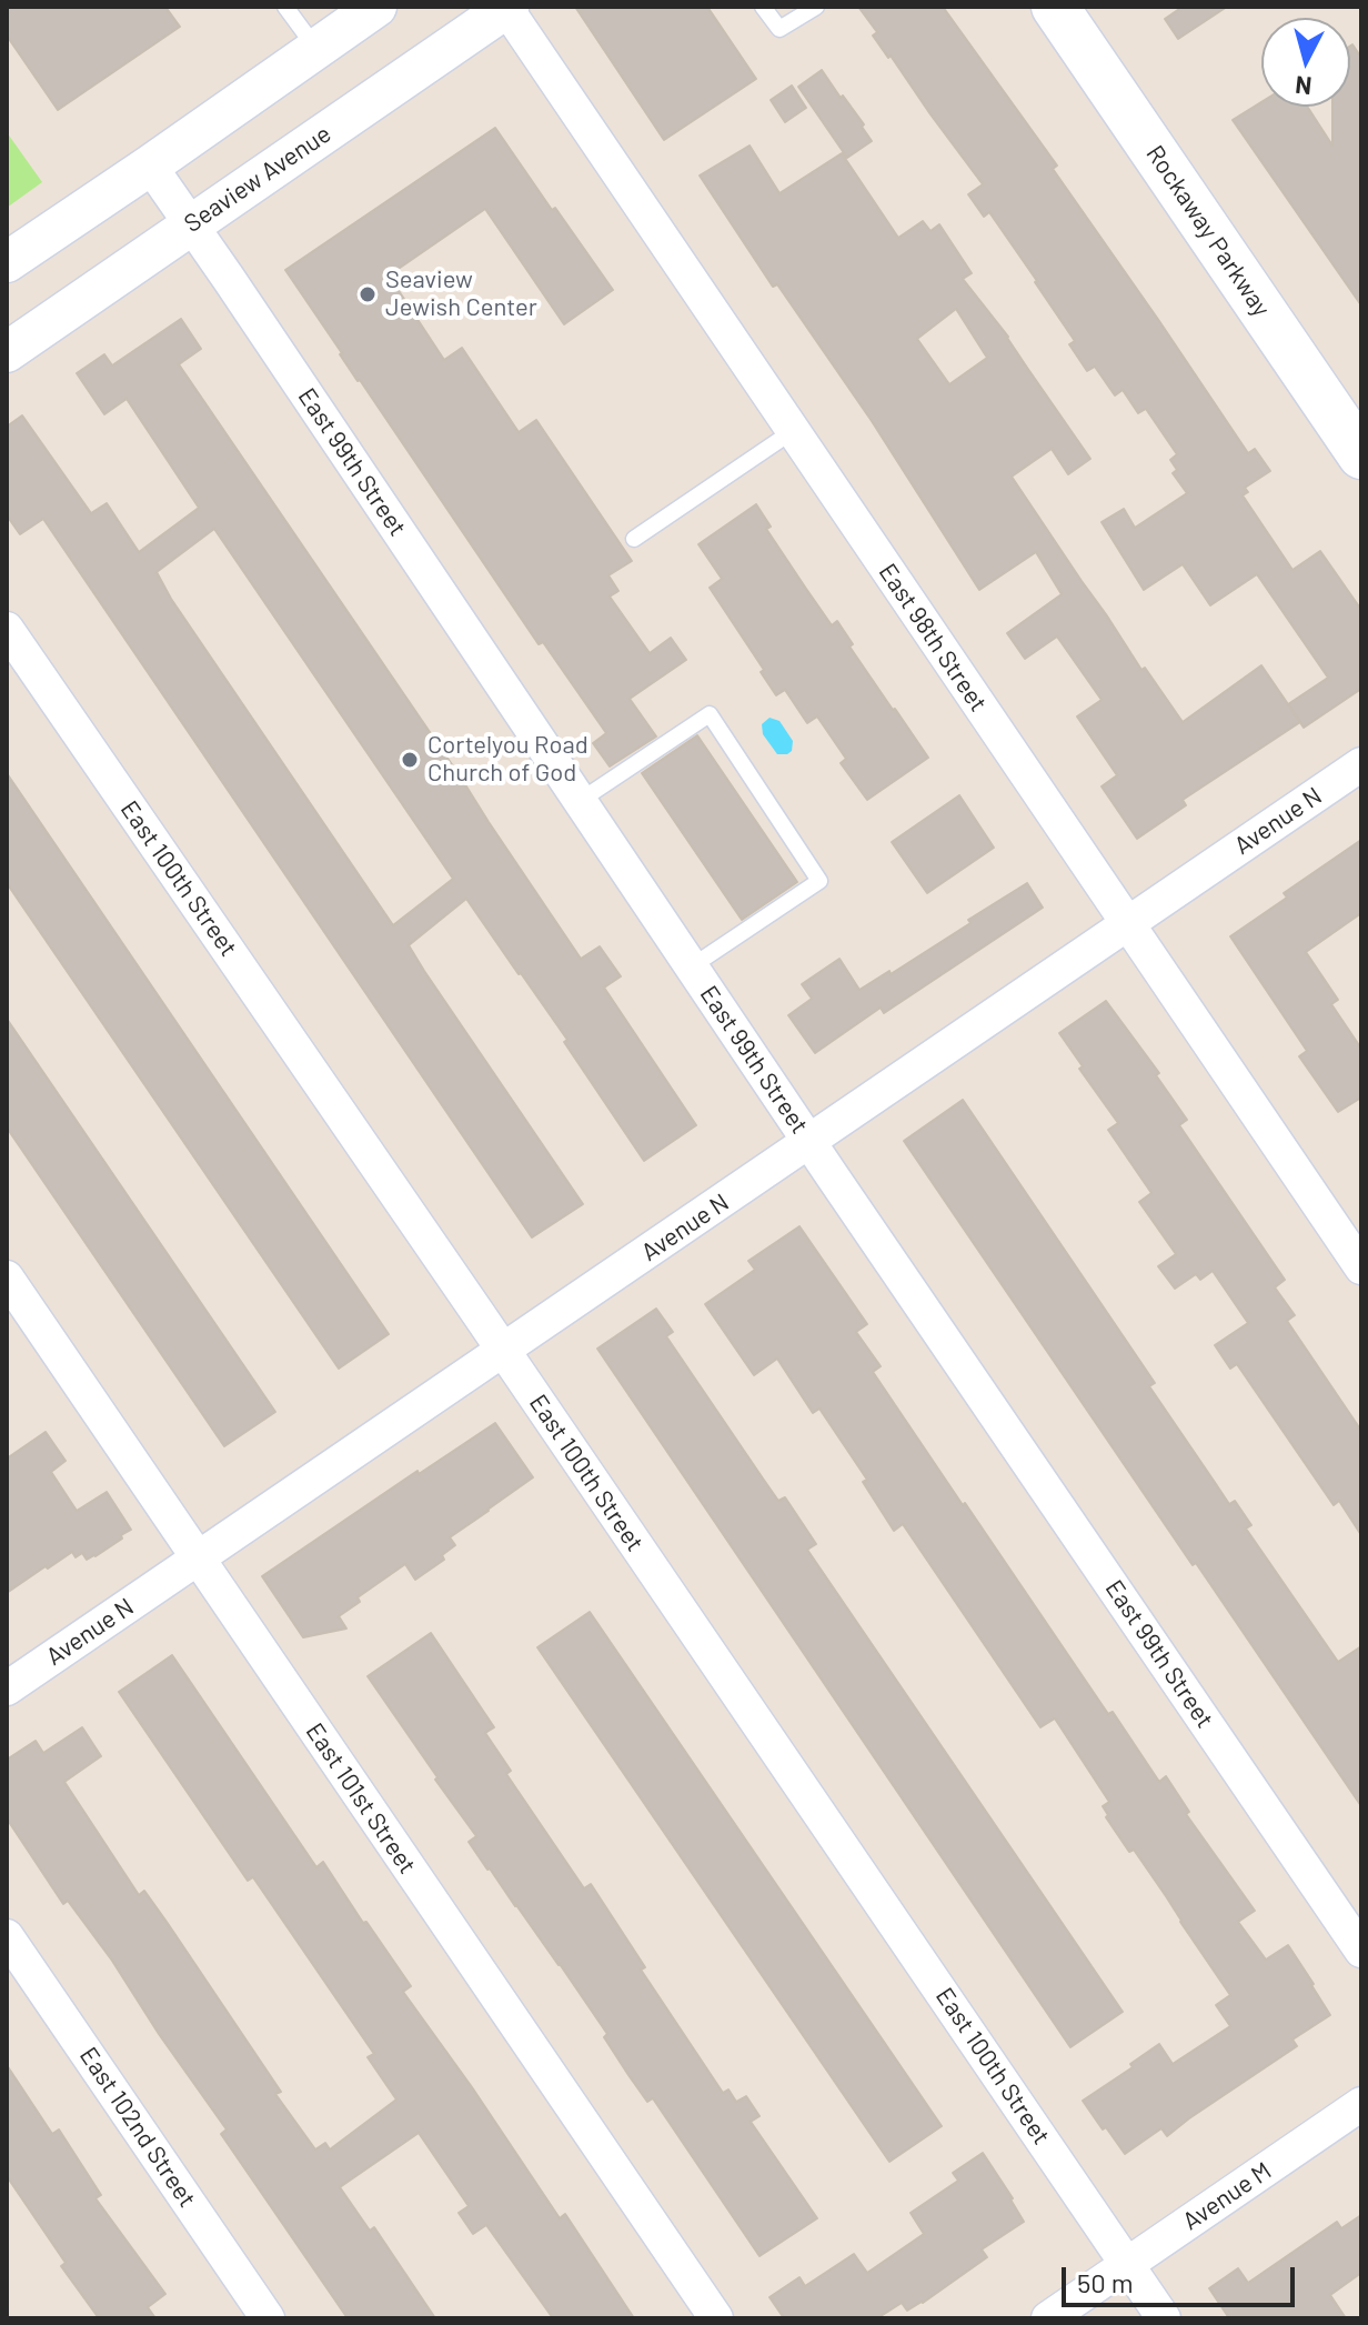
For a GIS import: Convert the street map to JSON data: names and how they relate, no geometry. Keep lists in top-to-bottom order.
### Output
{
  "streets": {
    "main road": ["Rockaway Parkway"],
    "street": [
      "Seaview Avenue",
      "East 99th Street",
      "East 98th Street",
      "Avenue N",
      "East 100th Street",
      "East 101st Street",
      "East 102nd Street",
      "Avenue M"
    ]
  },
  "crossings": [
    ["Seaview Avenue", "East 99th Street"],
    ["Seaview Avenue", "East 98th Street"],
    ["East 99th Street", "Avenue N"],
    ["East 98th Street", "Avenue N"],
    ["Avenue N", "East 100th Street"],
    ["Avenue N", "East 101st Street"],
    ["East 100th Street", "Avenue M"]
  ],
  "places": ["Seaview Jewish Center", "Cortelyou Road Church of God"],
  "scale_bar": "50 m",
  "north": "bottom"
}
